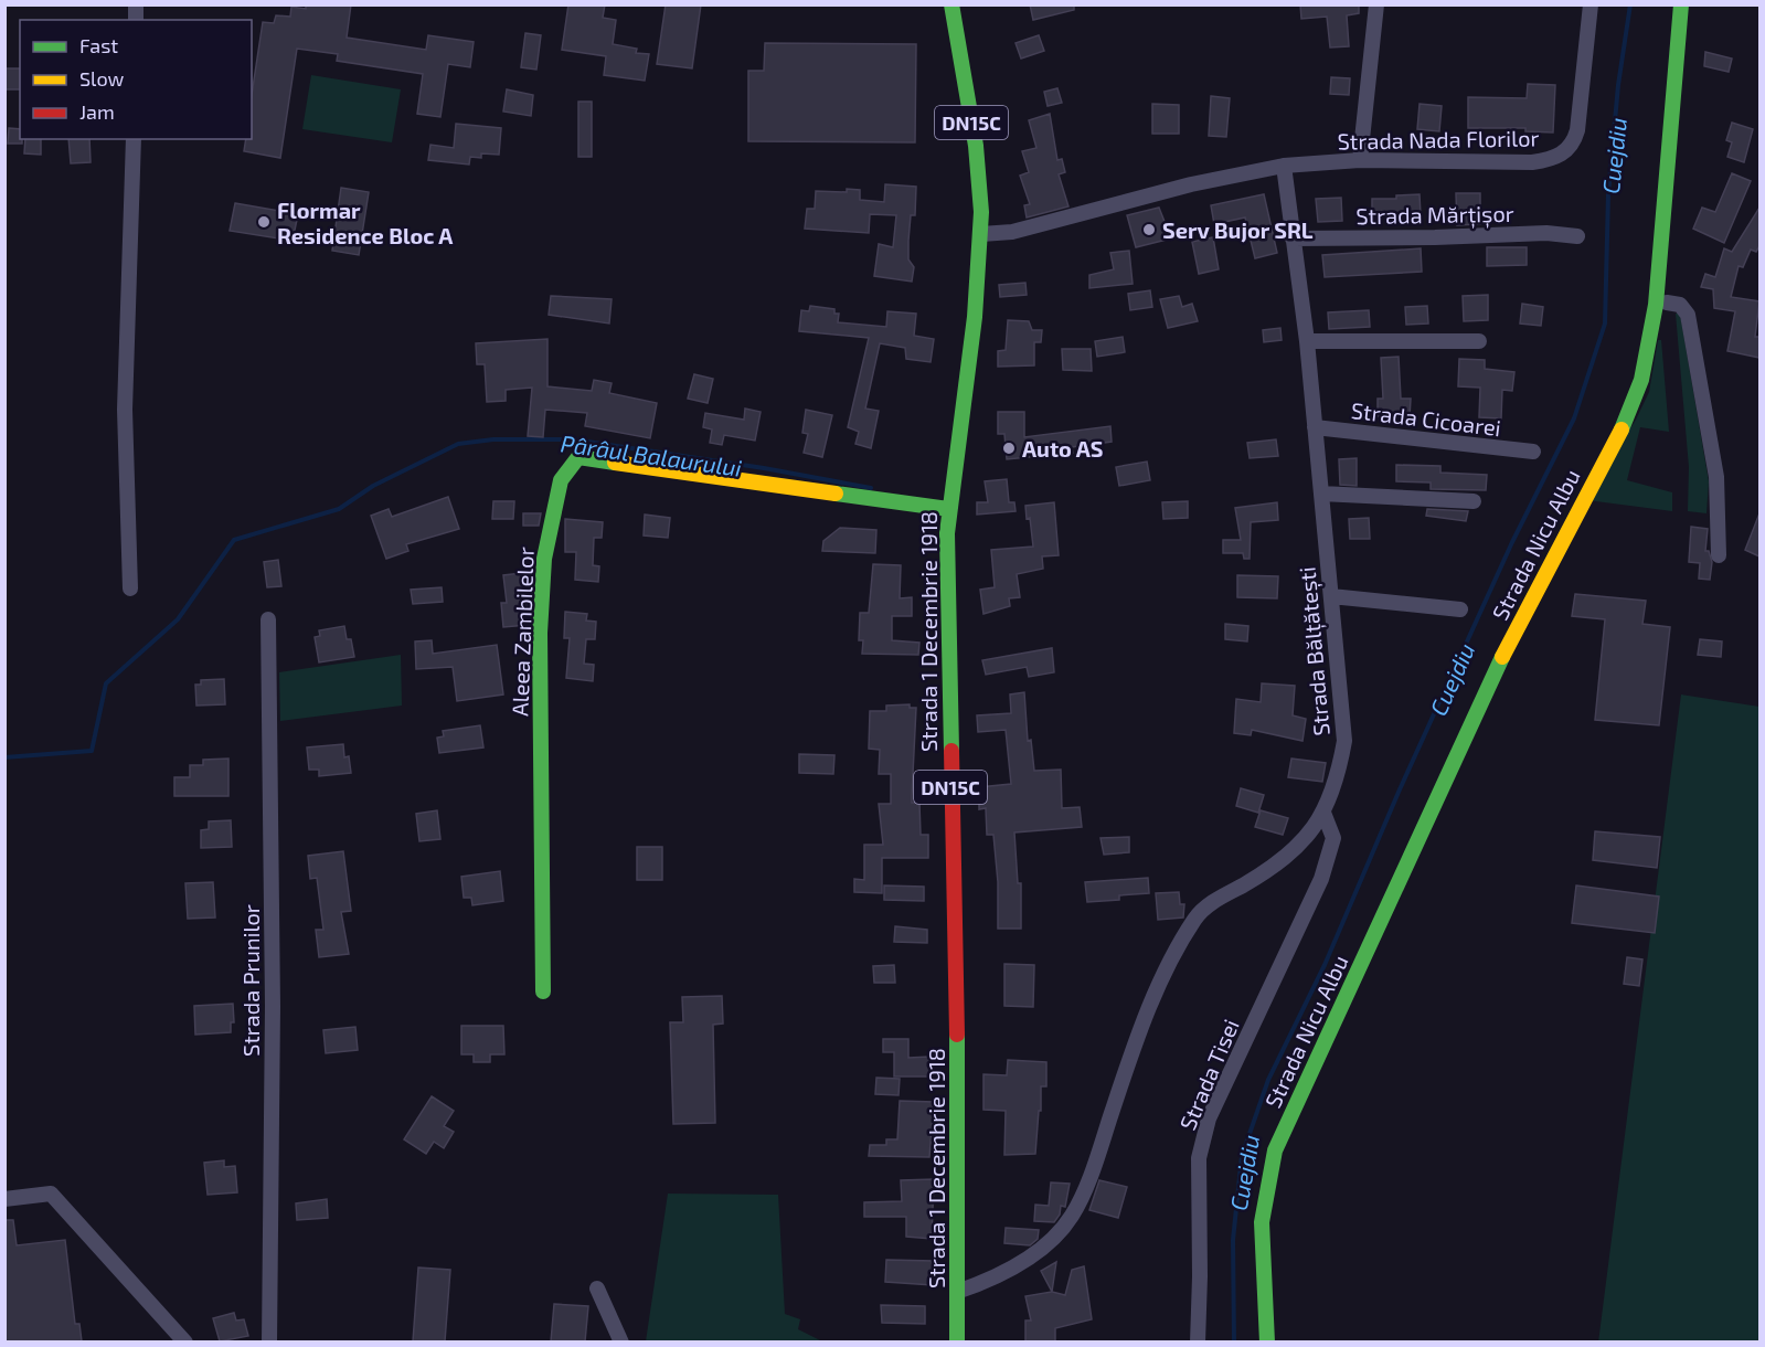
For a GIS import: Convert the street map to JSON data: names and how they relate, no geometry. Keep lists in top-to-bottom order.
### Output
{
  "streets": {
    "street": [
      "DN15C",
      "Strada Nada Florilor",
      "Strada Mărțișor",
      "Strada Cicoarei",
      "Strada Nicu Albu",
      "Aleea Zambilelor",
      "Strada 1 Decembrie 1918",
      "Strada Bălțătești",
      "Strada Prunilor",
      "Strada Tisei"
    ]
  },
  "crossings": [
    ["Strada Nada Florilor", "Strada Bălțătești"],
    ["Strada Mărțișor", "Strada Bălțătești"],
    ["Strada Cicoarei", "Strada Bălțătești"],
    ["Aleea Zambilelor", "Strada 1 Decembrie 1918"],
    ["Strada 1 Decembrie 1918", "Strada Bălțătești"],
    ["Strada Bălțătești", "Strada Tisei"]
  ],
  "water": ["Cuejdiu", "Pârâul Balaurului"],
  "places": ["Flormar Residence Bloc A", "Serv Bujor SRL", "Auto AS"],
  "legend": ["Fast", "Slow", "Jam"]
}
